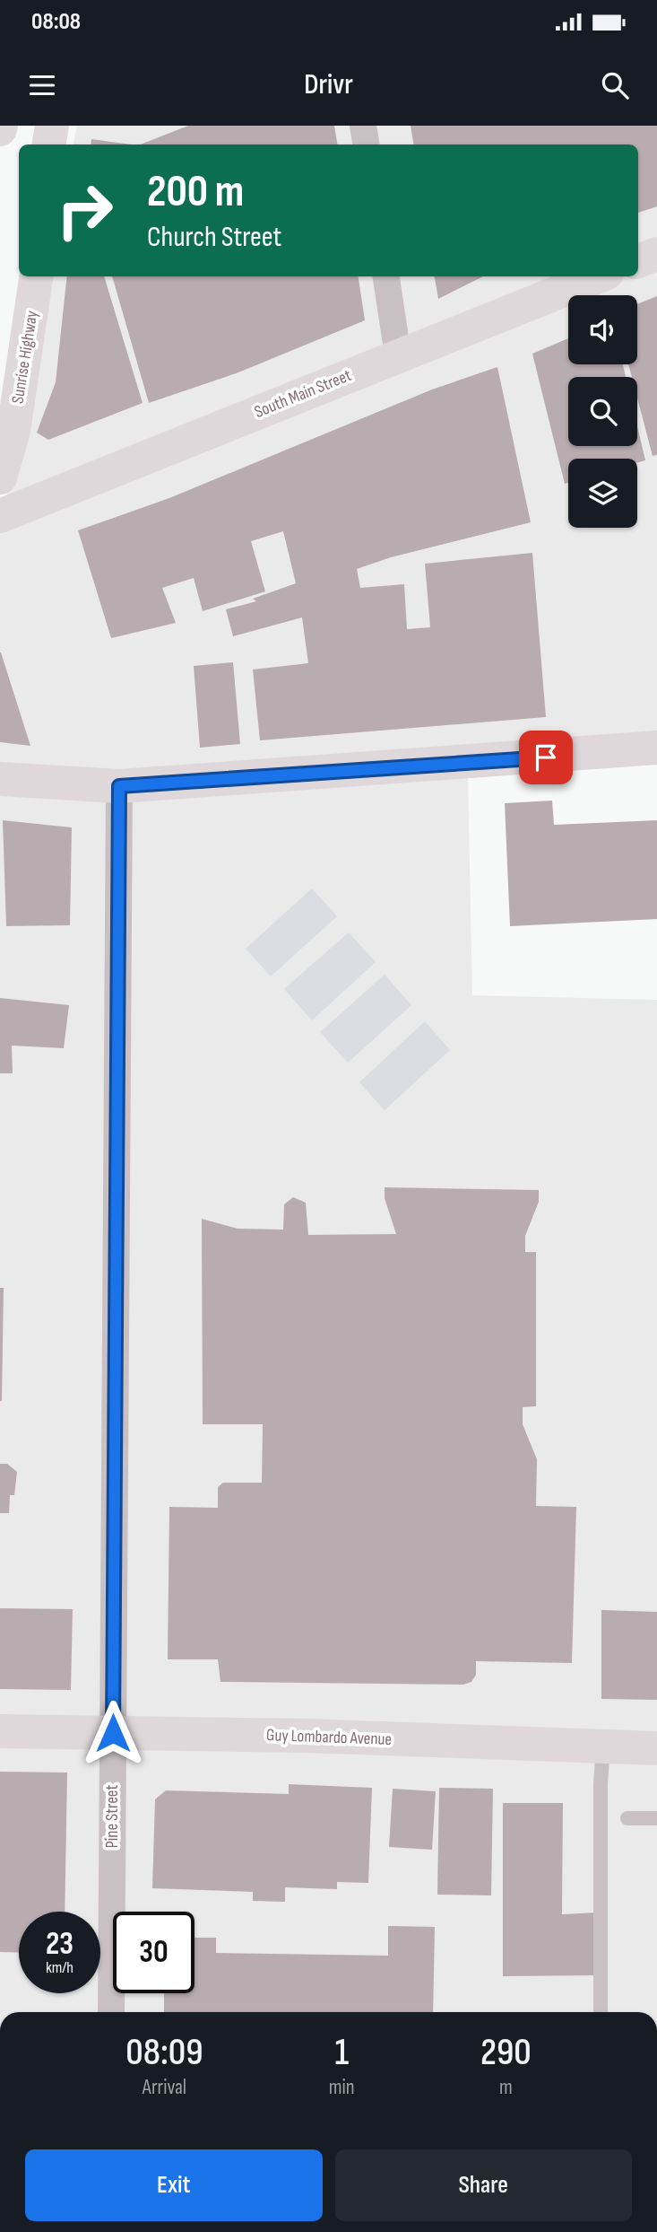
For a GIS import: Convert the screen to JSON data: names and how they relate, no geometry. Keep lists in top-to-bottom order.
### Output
{
  "streets": {
    "main road": ["Sunrise Highway", "South Main Street", "Guy Lombardo Avenue"],
    "street": ["Pine Street"]
  },
  "crossings": [
    ["Guy Lombardo Avenue", "Pine Street"]
  ],
  "page": {
    "status": "08:08",
    "header": "Drivr",
    "turn": ["200 m", "Church Street"],
    "speed": "23 km/h",
    "limit": "30",
    "eta": [
      "08:09",
      "Arrival",
      "1",
      "min",
      "290",
      "m"
    ],
    "buttons": ["Exit", "Share"]
  }
}
